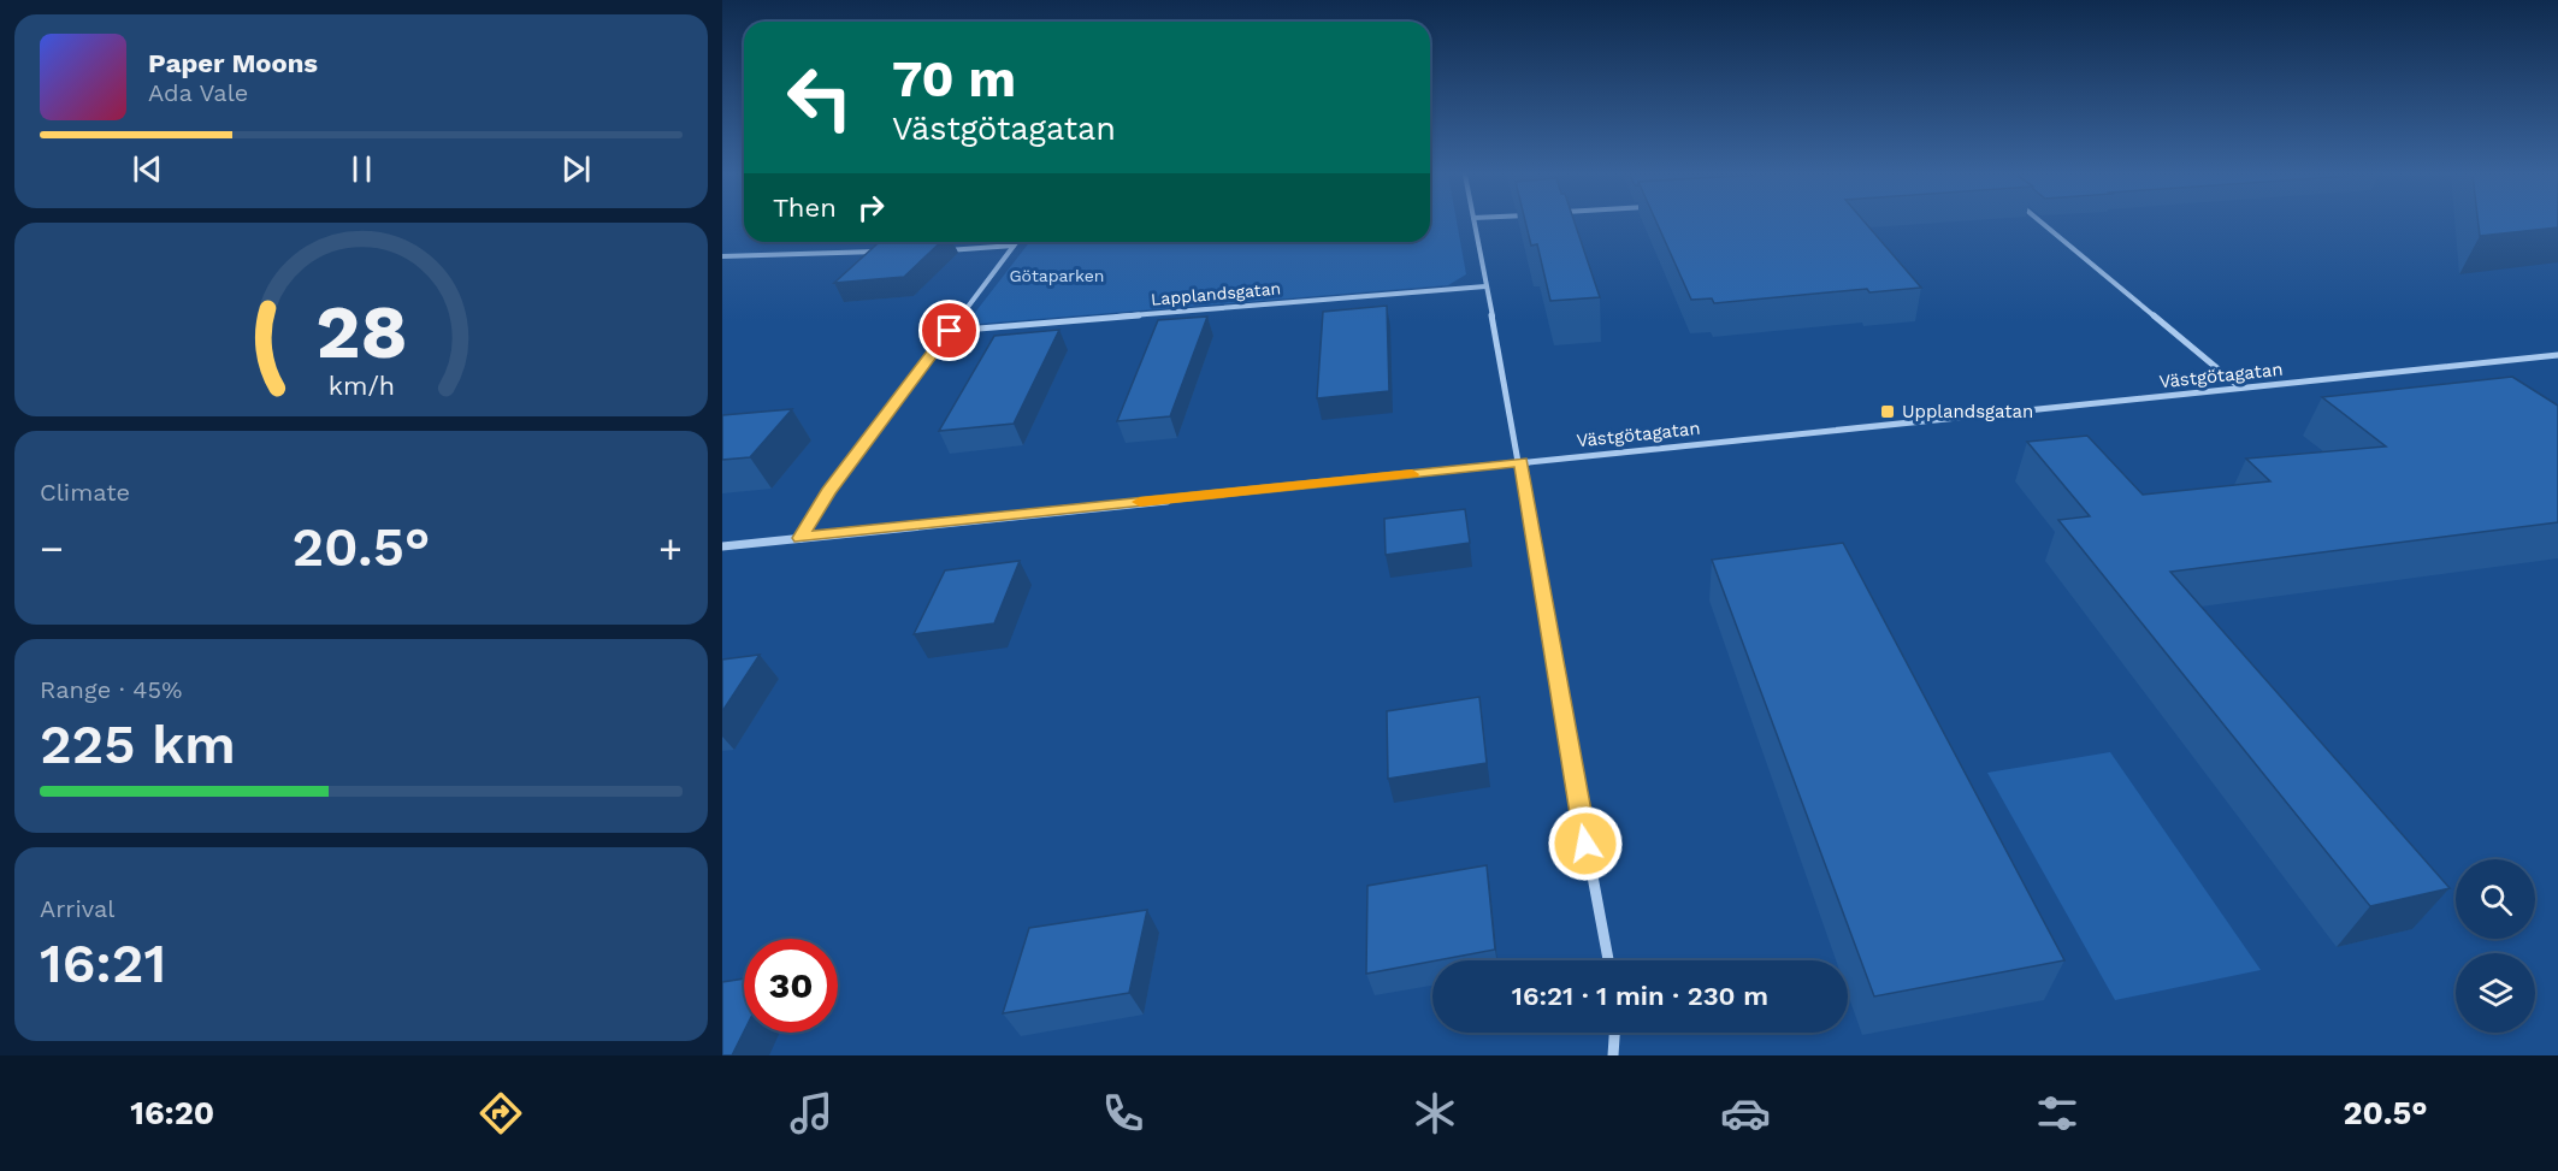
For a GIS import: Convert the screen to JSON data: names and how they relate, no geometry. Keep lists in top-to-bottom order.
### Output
{
  "streets": {
    "street": ["Lapplandsgatan", "Västgötagatan"]
  },
  "parks": ["Götaparken"],
  "places": {
    "transit": ["Upplandsgatan"]
  },
  "page": {
    "turn": ["70 m", "Västgötagatan"],
    "song": ["Paper Moons", "Ada Vale"],
    "then": "Then",
    "tile": [
      "Climate",
      ["Range · 45%", "225 km"],
      ["Arrival", "16:21"]
    ],
    "heat": ["−", "20.5°", "+"],
    "limit": "30",
    "trip": "16:21 · 1 min · 230 m",
    "tabs": ["16:20", "20.5°"],
    "gauge": ["28", "km/h"]
  }
}
